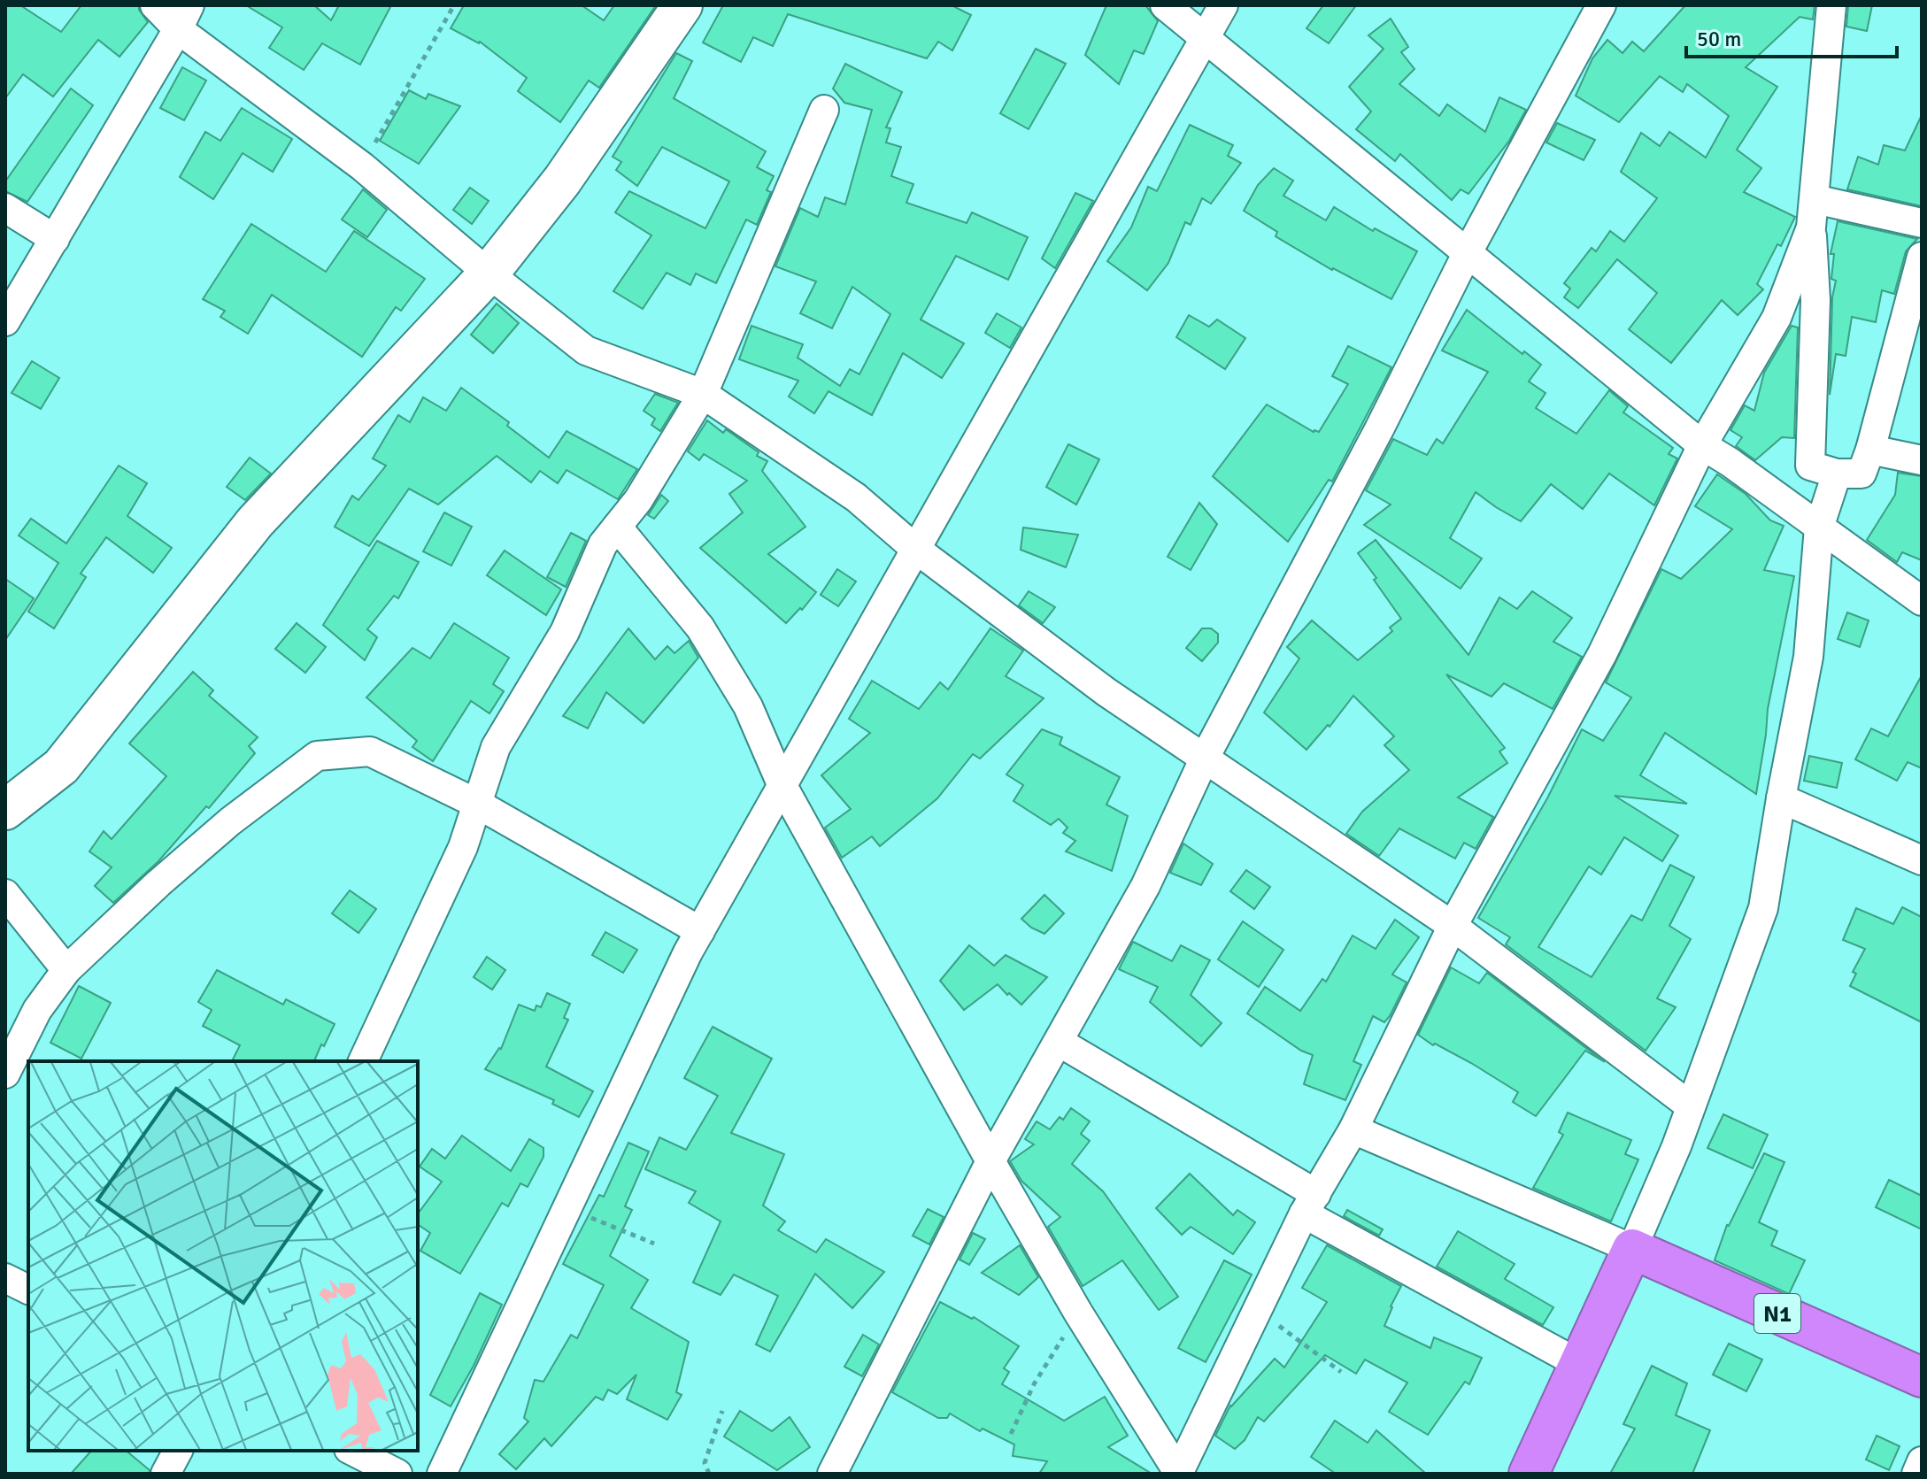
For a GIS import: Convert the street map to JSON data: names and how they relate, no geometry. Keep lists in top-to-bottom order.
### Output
{
  "streets": {
    "highway": ["N1"]
  },
  "scale_bar": "50 m"
}
